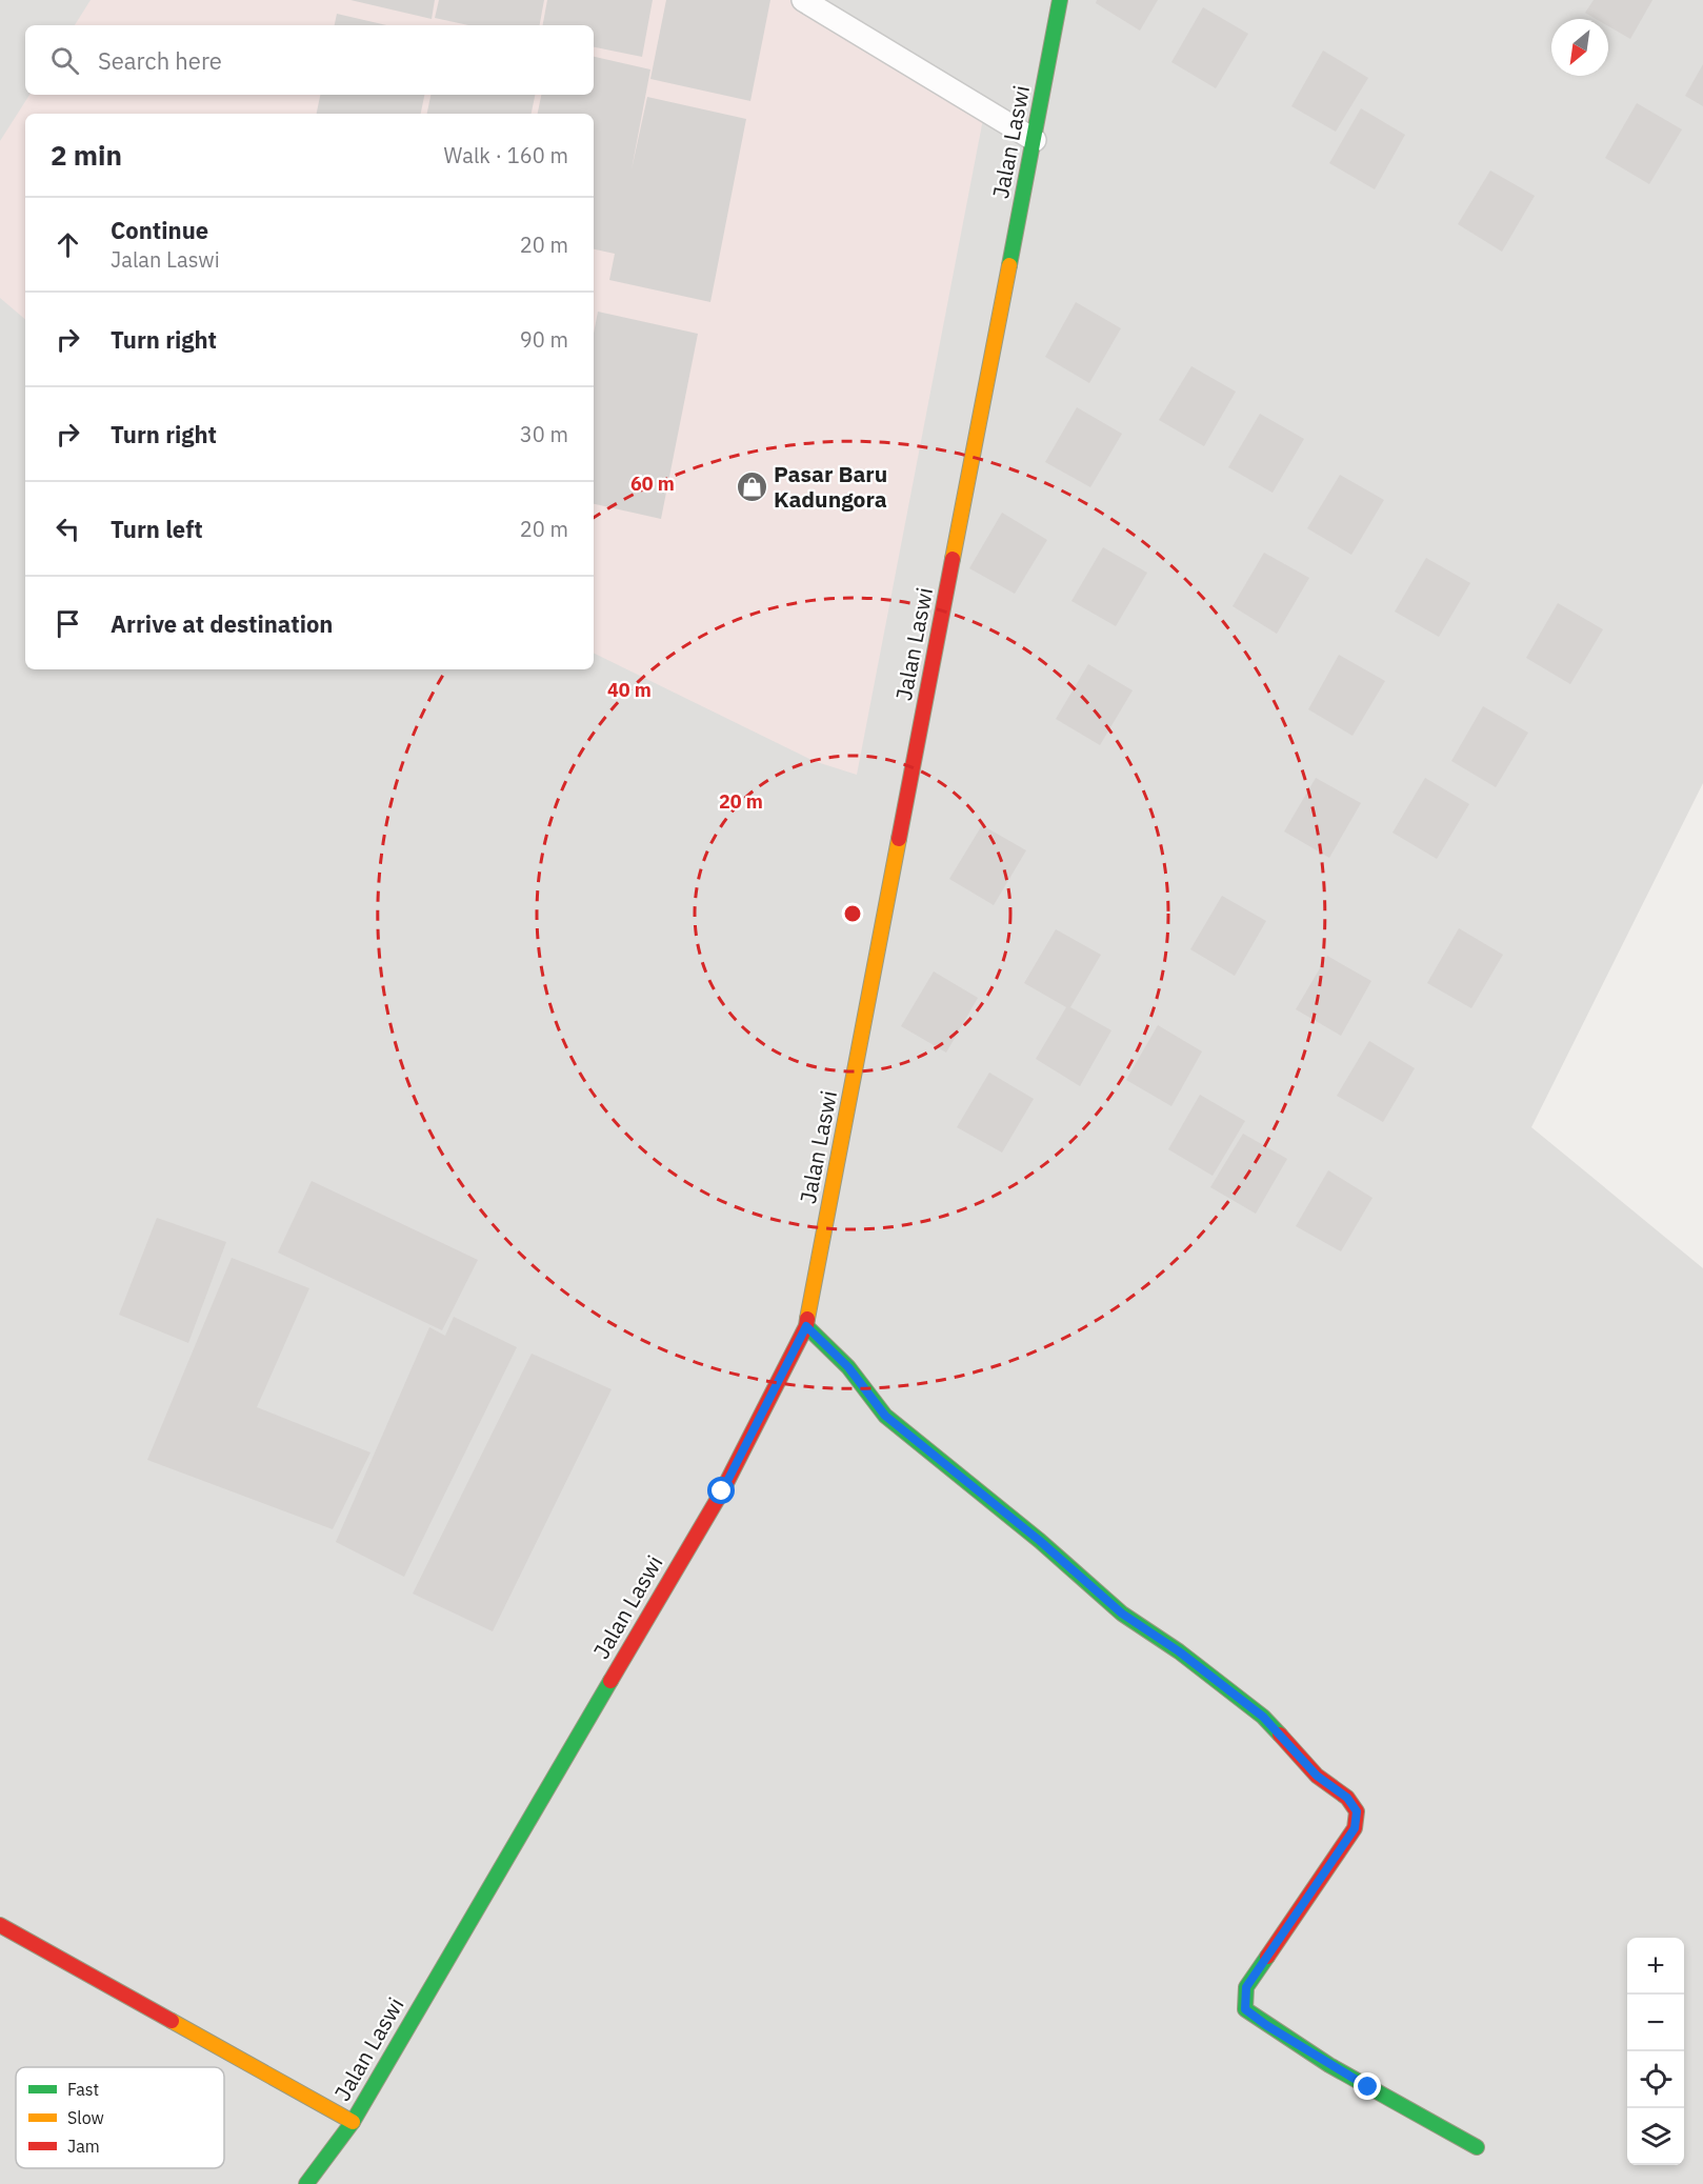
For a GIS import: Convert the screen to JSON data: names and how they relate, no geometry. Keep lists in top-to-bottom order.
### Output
{
  "streets": {
    "street": ["Jalan Laswi"]
  },
  "places": {
    "shop": ["Pasar Baru Kadungora"]
  },
  "legend": ["Fast", "Slow", "Jam"],
  "north": "bottom left",
  "page": {
    "search": "Search here",
    "heading": ["2 min", "Walk · 160 m"],
    "list": [
      ["Continue", "Jalan Laswi", "20 m"],
      ["Turn right", "90 m"],
      ["Turn right", "30 m"],
      ["Turn left", "20 m"],
      "Arrive at destination"
    ],
    "map_buttons": ["+", "−"]
  },
  "rings": ["60 m", "40 m", "20 m"]
}
